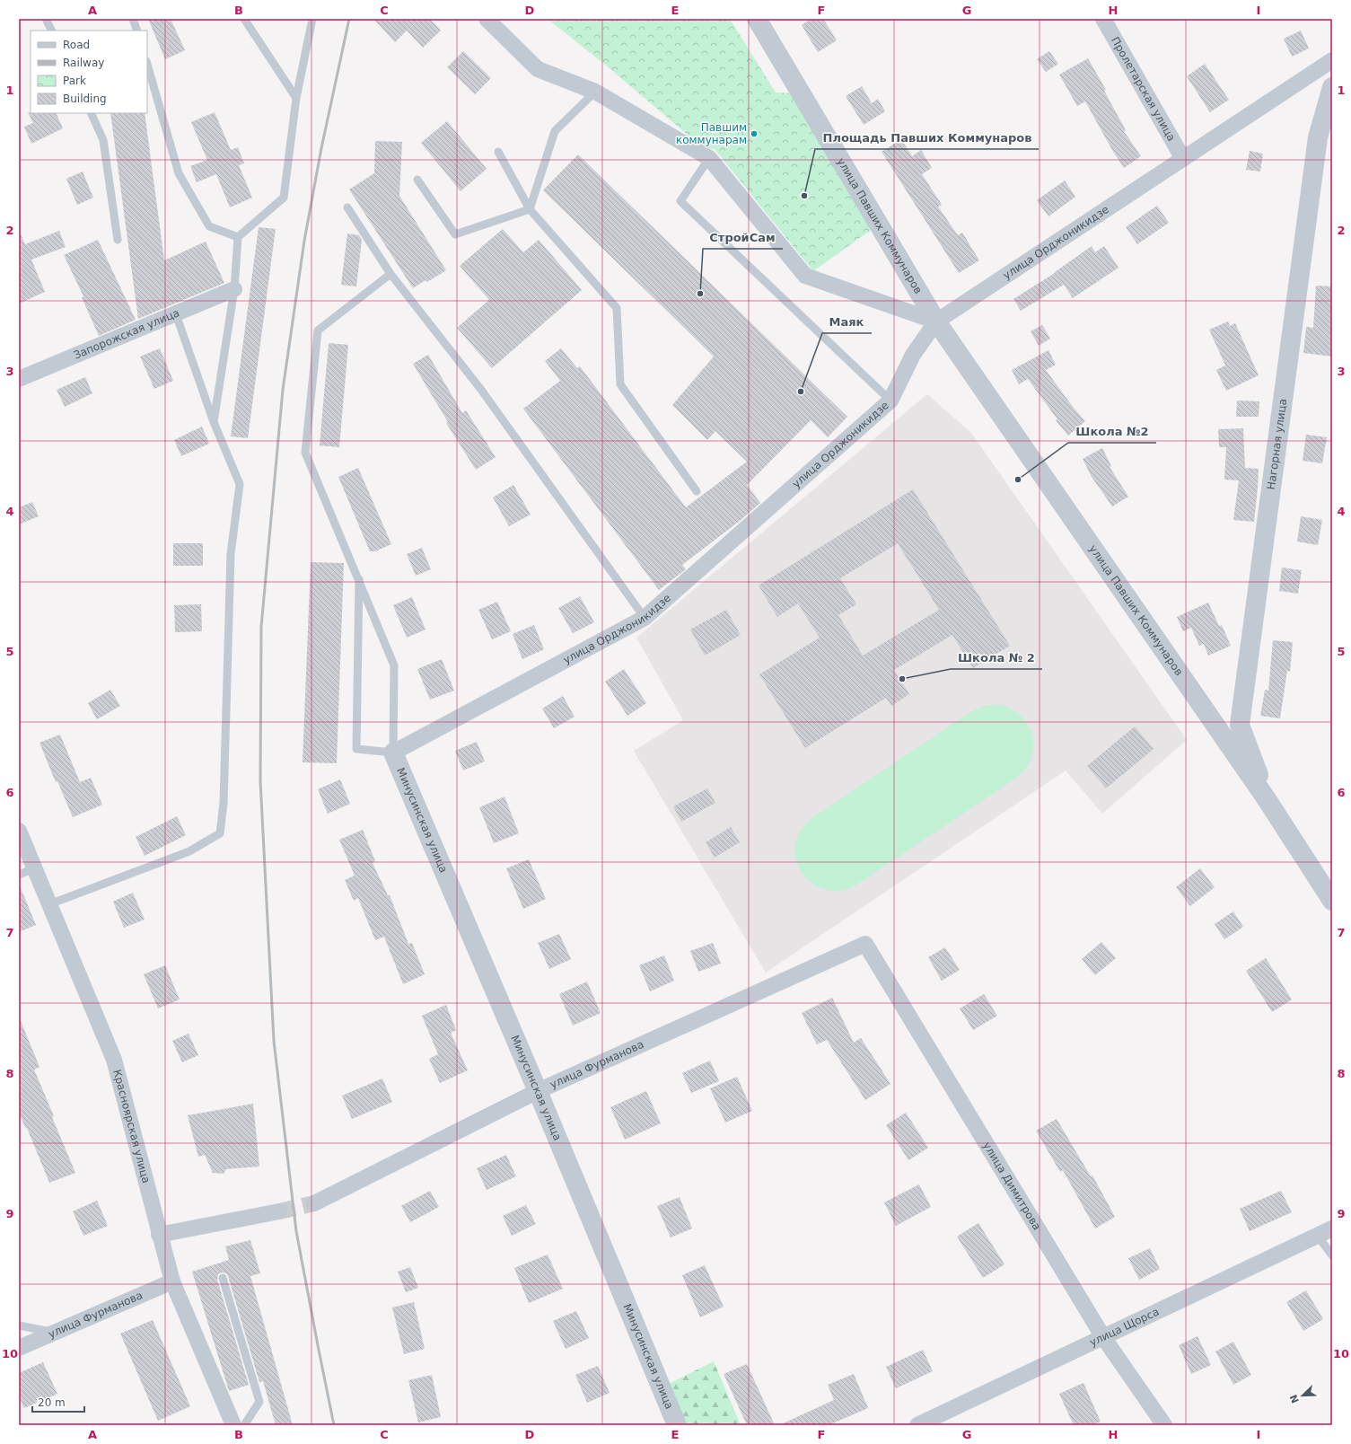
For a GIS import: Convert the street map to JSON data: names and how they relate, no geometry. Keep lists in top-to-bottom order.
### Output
{
  "streets": {
    "street": [
      "Пролетарская улица",
      "улица Павших Коммунаров",
      "улица Орджоникидзе",
      "Запорожская улица",
      "Нагорная улица",
      "Минусинская улица",
      "улица Фурманова",
      "Красноярская улица",
      "улица Димитрова",
      "улица Щорса"
    ]
  },
  "crossings": [
    ["Пролетарская улица", "улица Орджоникидзе"],
    ["улица Павших Коммунаров", "улица Орджоникидзе"],
    ["улица Павших Коммунаров", "Нагорная улица"],
    ["улица Орджоникидзе", "Минусинская улица"],
    ["Минусинская улица", "улица Фурманова"],
    ["улица Фурманова", "Красноярская улица"],
    ["улица Фурманова", "улица Димитрова"],
    ["улица Димитрова", "улица Щорса"]
  ],
  "places": [
    "Павшим коммунарам",
    "Площадь Павших Коммунаров",
    "СтройСам",
    "Маяк",
    "Школа №2",
    "Школа № 2"
  ],
  "legend": [
    "Road",
    "Railway",
    "Park",
    "Building"
  ],
  "scale_bar": "20 m",
  "north": "bottom left",
  "grid": {
    "columns": [
      "A",
      "B",
      "C",
      "D",
      "E",
      "F",
      "G",
      "H",
      "I"
    ],
    "rows": [
      "1",
      "2",
      "3",
      "4",
      "5",
      "6",
      "7",
      "8",
      "9",
      "10"
    ]
  }
}
